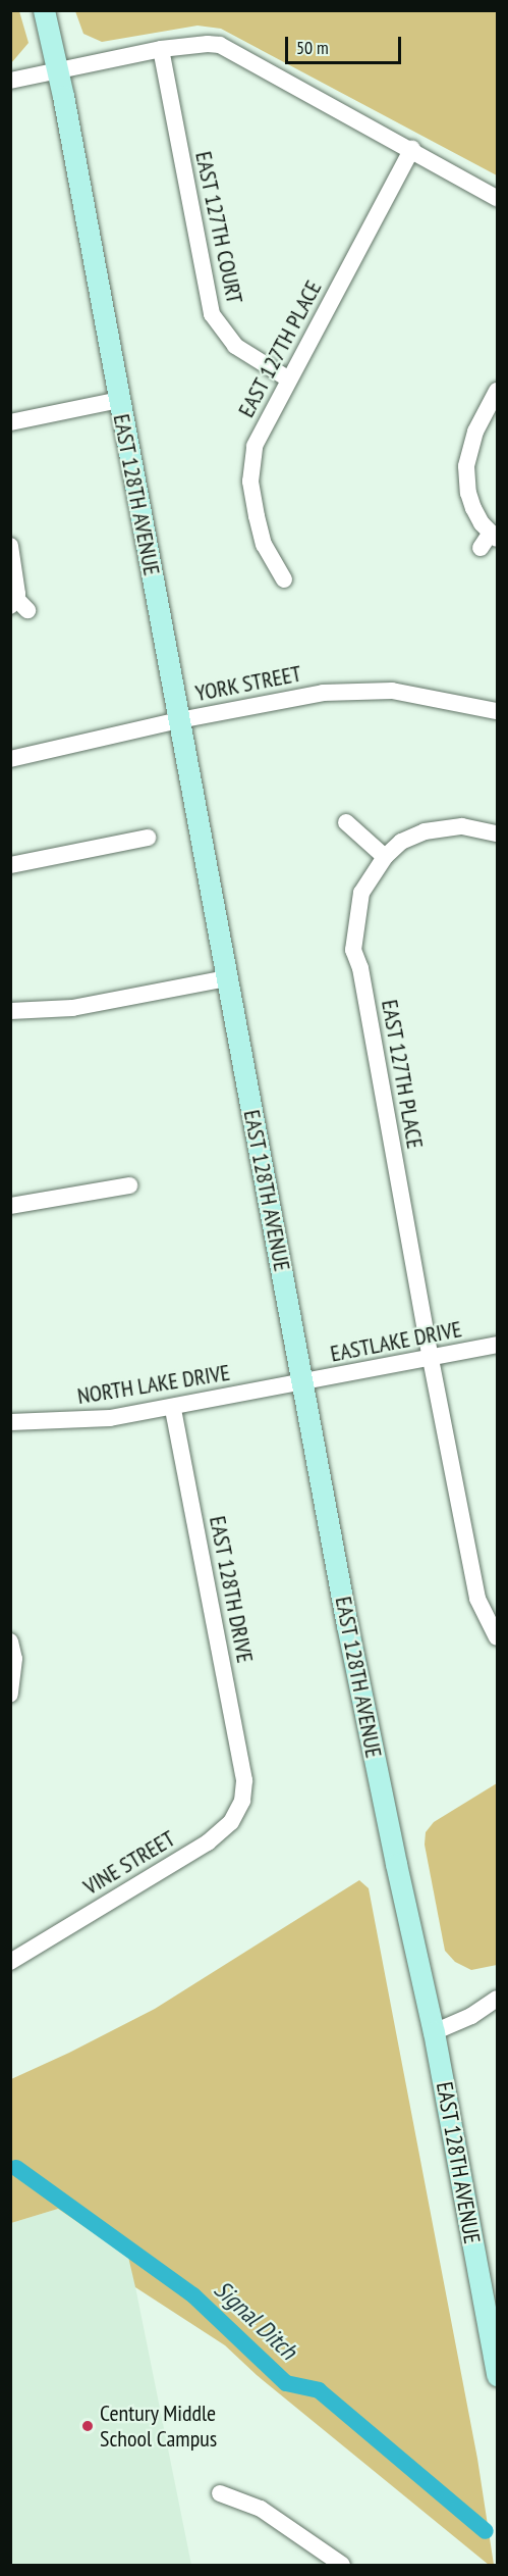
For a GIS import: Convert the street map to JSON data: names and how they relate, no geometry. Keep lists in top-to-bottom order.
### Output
{
  "streets": {
    "main road": ["EAST 128TH AVENUE"],
    "street": [
      "EAST 127TH COURT",
      "EAST 127TH PLACE",
      "YORK STREET",
      "EASTLAKE DRIVE",
      "NORTH LAKE DRIVE",
      "EAST 128TH DRIVE",
      "VINE STREET"
    ]
  },
  "crossings": [
    ["EAST 127TH COURT", "EAST 127TH PLACE"],
    ["EAST 127TH PLACE", "EASTLAKE DRIVE"],
    ["EAST 128TH AVENUE", "YORK STREET"],
    ["EAST 128TH AVENUE", "EASTLAKE DRIVE"],
    ["EAST 128TH AVENUE", "NORTH LAKE DRIVE"],
    ["EASTLAKE DRIVE", "NORTH LAKE DRIVE"],
    ["NORTH LAKE DRIVE", "EAST 128TH DRIVE"],
    ["EAST 128TH DRIVE", "VINE STREET"]
  ],
  "water": ["Signal Ditch"],
  "places": ["Century Middle School Campus"],
  "scale_bar": "50 m"
}
